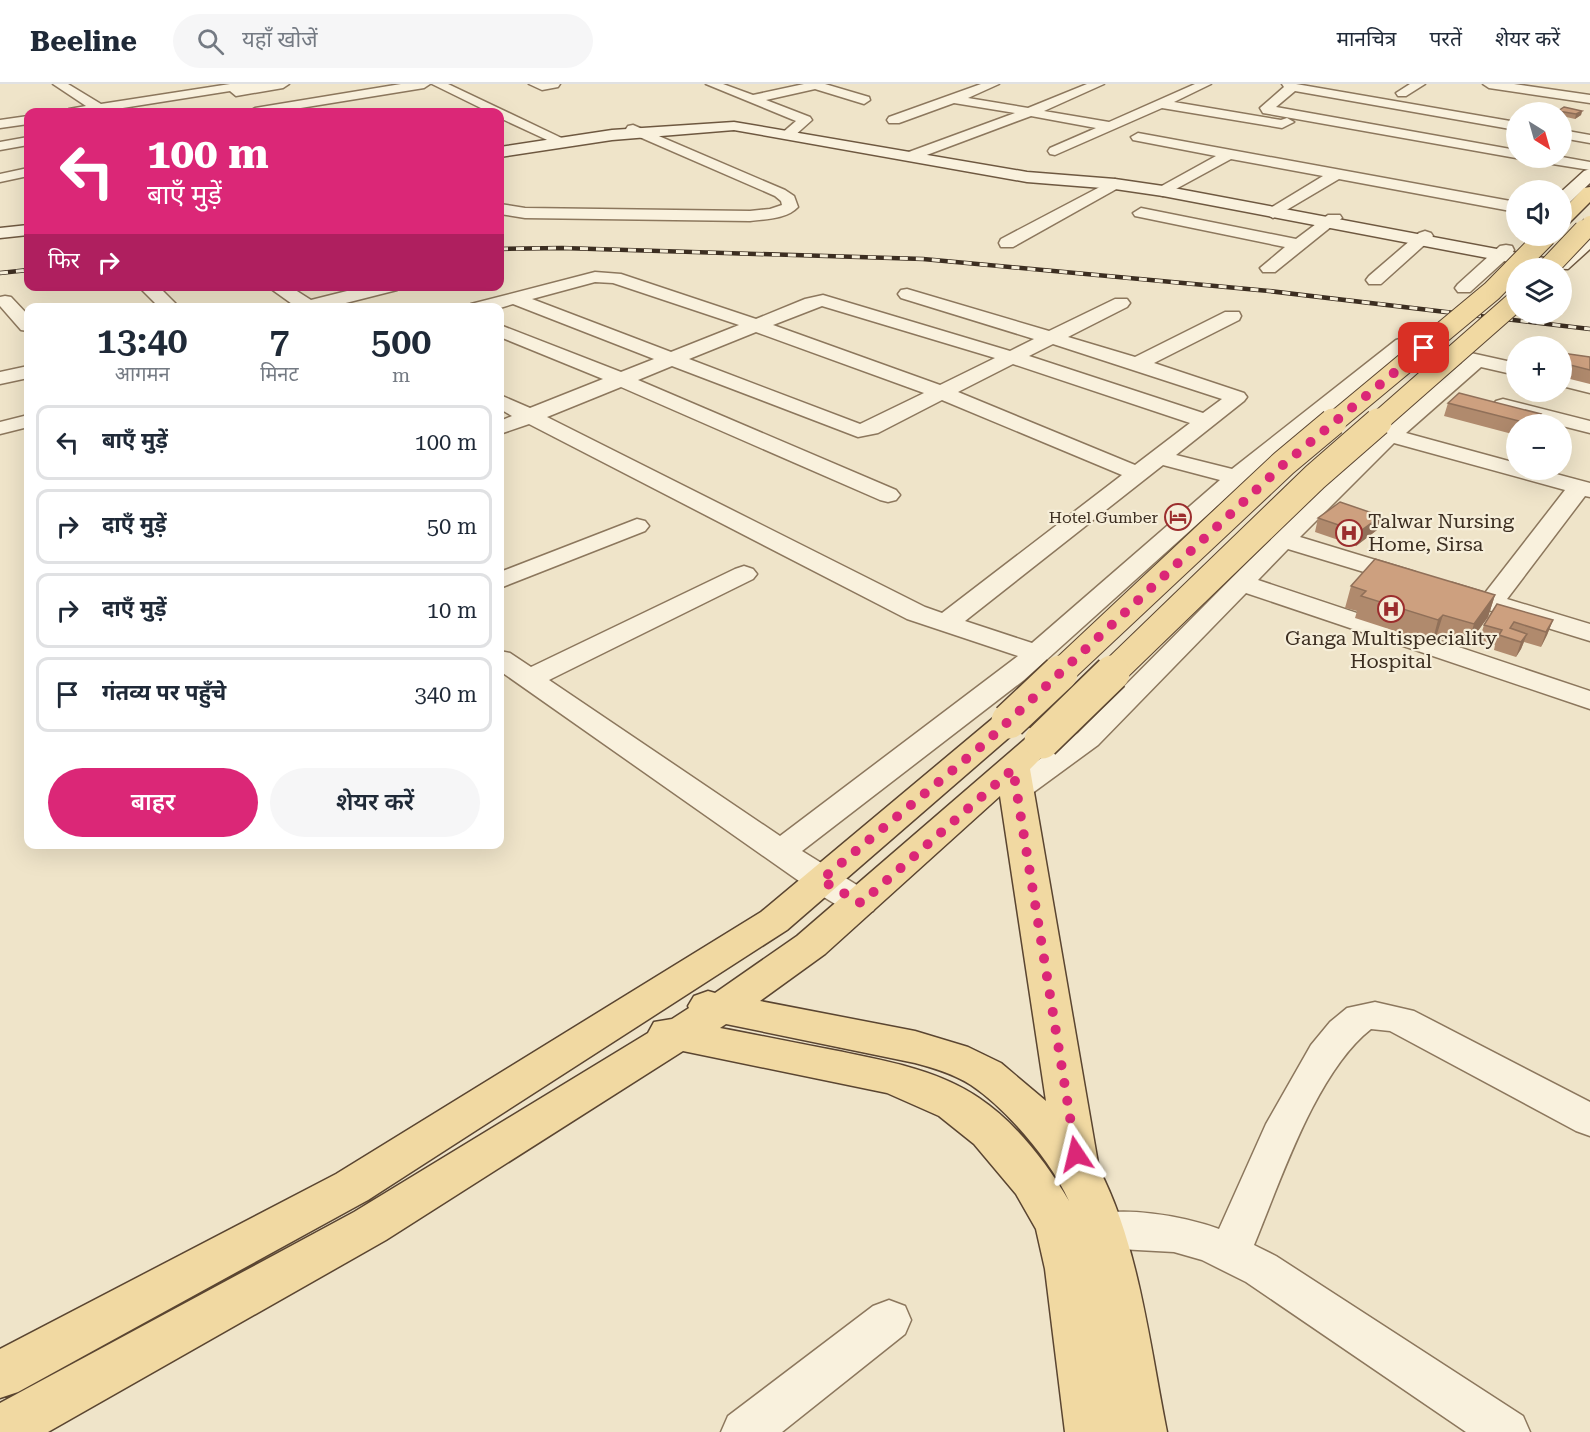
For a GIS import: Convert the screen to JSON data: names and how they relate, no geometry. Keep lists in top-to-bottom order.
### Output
{
  "places": {
    "hotel": ["Hotel Gumber"],
    "hospital": ["Talwar Nursing Home, Sirsa", "Ganga Multispeciality Hospital"]
  },
  "north": "bottom right",
  "page": {
    "header": "Beeline",
    "search": "यहाँ खोजें",
    "nav": ["मानचित्र", "परतें", "शेयर करें"],
    "map_buttons": ["+", "−"],
    "turn": ["100 m", "बाएँ मुड़ें"],
    "then": "फिर",
    "eta": [
      "13:40",
      "आगमन",
      "7",
      "मिनट",
      "500",
      "m"
    ],
    "list": [
      {
        "name": "बाएँ मुड़ें",
        "value": "100 m"
      },
      {
        "name": "दाएँ मुड़ें",
        "value": "50 m"
      },
      {
        "name": "दाएँ मुड़ें",
        "value": "10 m"
      },
      {
        "name": "गंतव्य पर पहुँचे",
        "value": "340 m"
      }
    ],
    "buttons": ["बाहर", "शेयर करें"]
  }
}
